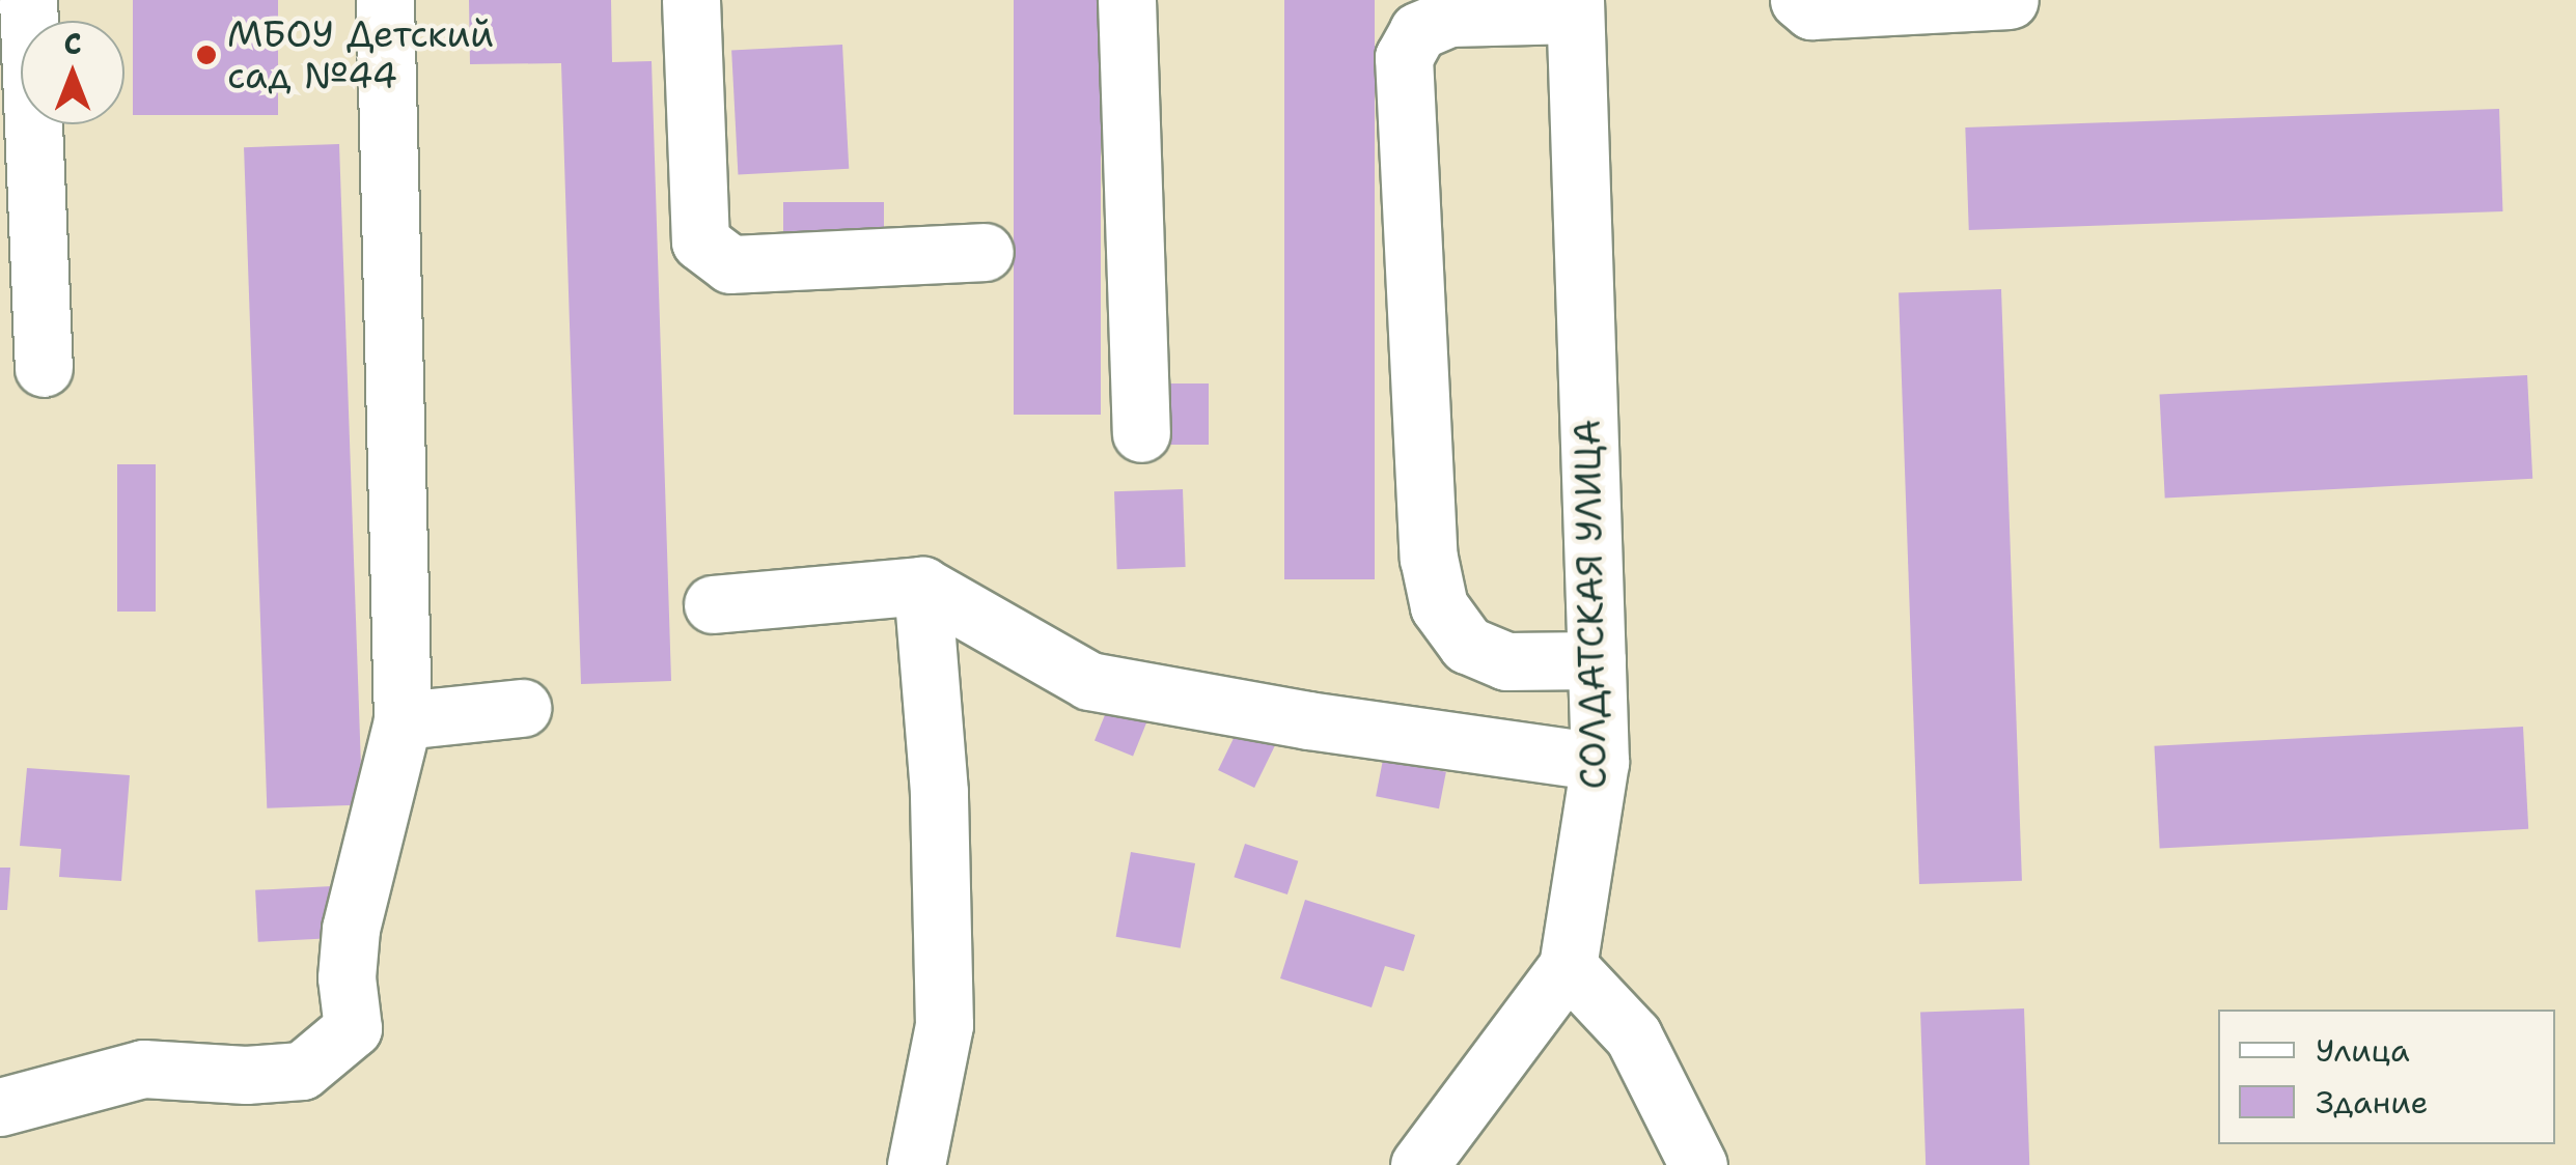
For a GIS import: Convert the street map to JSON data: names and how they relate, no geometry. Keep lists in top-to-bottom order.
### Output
{
  "streets": {
    "street": ["СОЛДАТСКАЯ УЛИЦА"]
  },
  "places": ["МБОУ Детский сад №44"],
  "legend": ["Улица", "Здание"],
  "north": "top"
}
